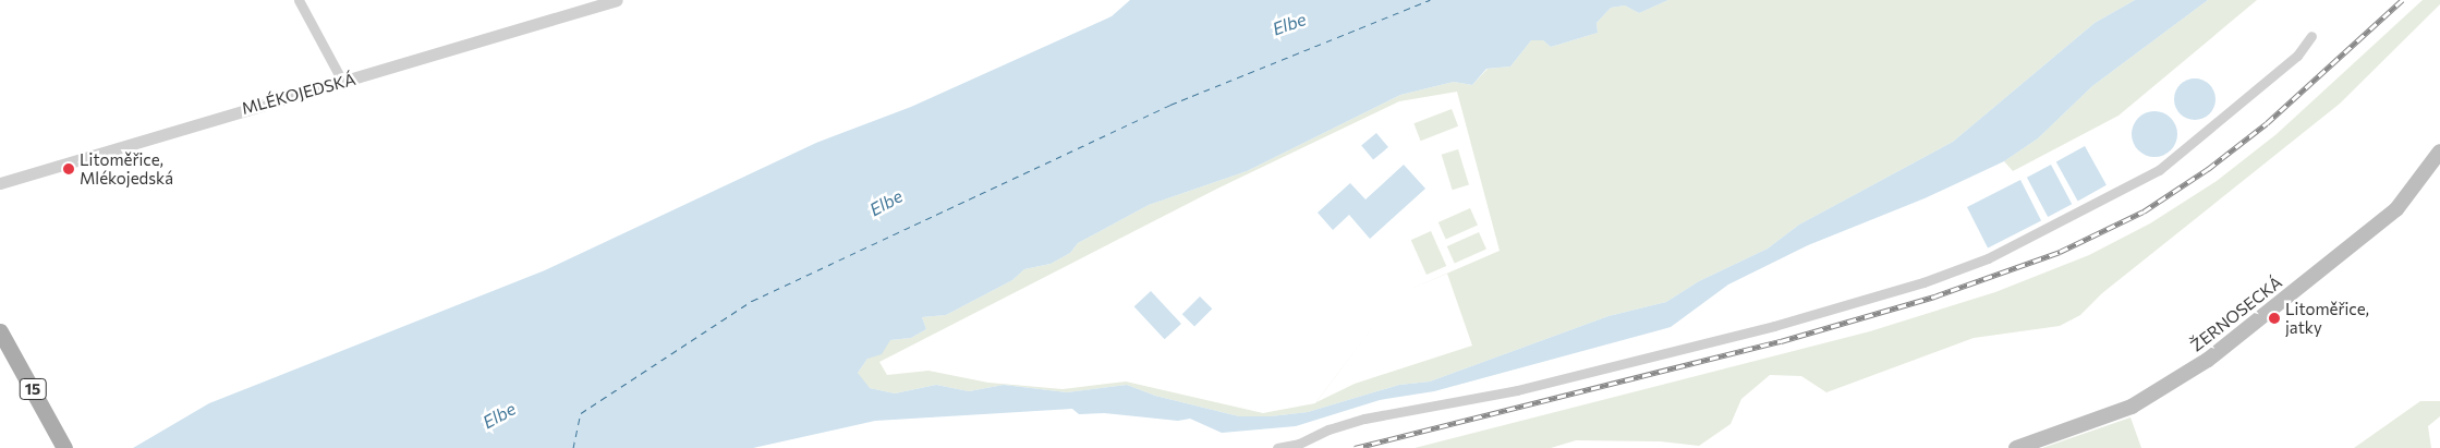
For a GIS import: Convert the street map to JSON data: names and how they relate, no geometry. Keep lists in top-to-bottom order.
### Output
{
  "streets": {
    "main road": ["ŽERNOSECKÁ", "15"],
    "street": ["MLÉKOJEDSKÁ"]
  },
  "water": ["Elbe"],
  "places": ["Litoměřice, Mlékojedská", "Litoměřice, jatky"]
}
